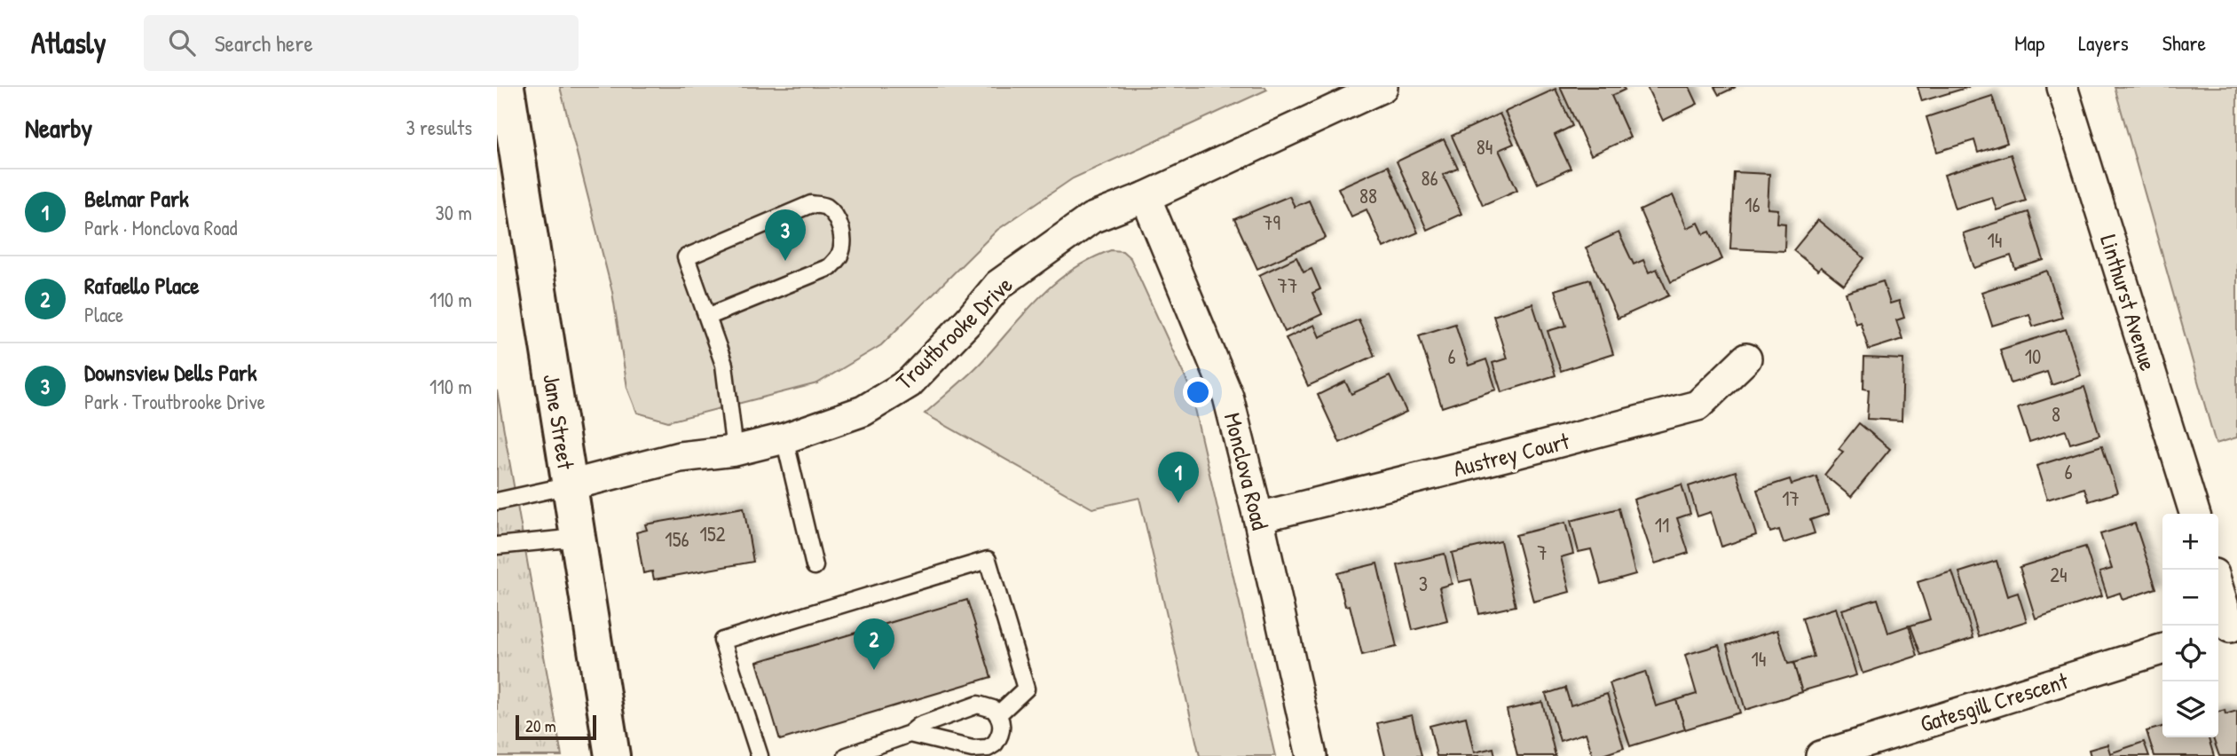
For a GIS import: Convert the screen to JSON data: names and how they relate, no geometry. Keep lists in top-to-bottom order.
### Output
{
  "streets": {
    "main road": ["Jane Street"],
    "street": [
      "Linthurst Avenue",
      "Troutbrooke Drive",
      "Austrey Court",
      "Monclova Road",
      "Gatesgill Crescent"
    ]
  },
  "crossings": [
    ["Troutbrooke Drive", "Jane Street"],
    ["Troutbrooke Drive", "Monclova Road"],
    ["Austrey Court", "Monclova Road"]
  ],
  "house_numbers": [
    "84",
    "86",
    "88",
    "16",
    "79",
    "14",
    "77",
    "6",
    "10",
    "8",
    "6",
    "17",
    "11",
    "152",
    "156",
    "7",
    "24",
    "3",
    "14"
  ],
  "scale_bar": "20 m",
  "page": {
    "header": "Atlasly",
    "search": "Search here",
    "nav": ["Map", "Layers", "Share"],
    "heading": ["Nearby", "3 results"],
    "list": [
      {
        "mark": "1",
        "name": "Belmar Park",
        "note": "Park · Monclova Road",
        "value": "30 m"
      },
      {
        "mark": "2",
        "name": "Rafaello Place",
        "note": "Place",
        "value": "110 m"
      },
      {
        "mark": "3",
        "name": "Downsview Dells Park",
        "note": "Park · Troutbrooke Drive",
        "value": "110 m"
      }
    ],
    "pins": ["3", "1", "2"],
    "map_buttons": ["+", "−"],
    "scale": "20 m"
  }
}
